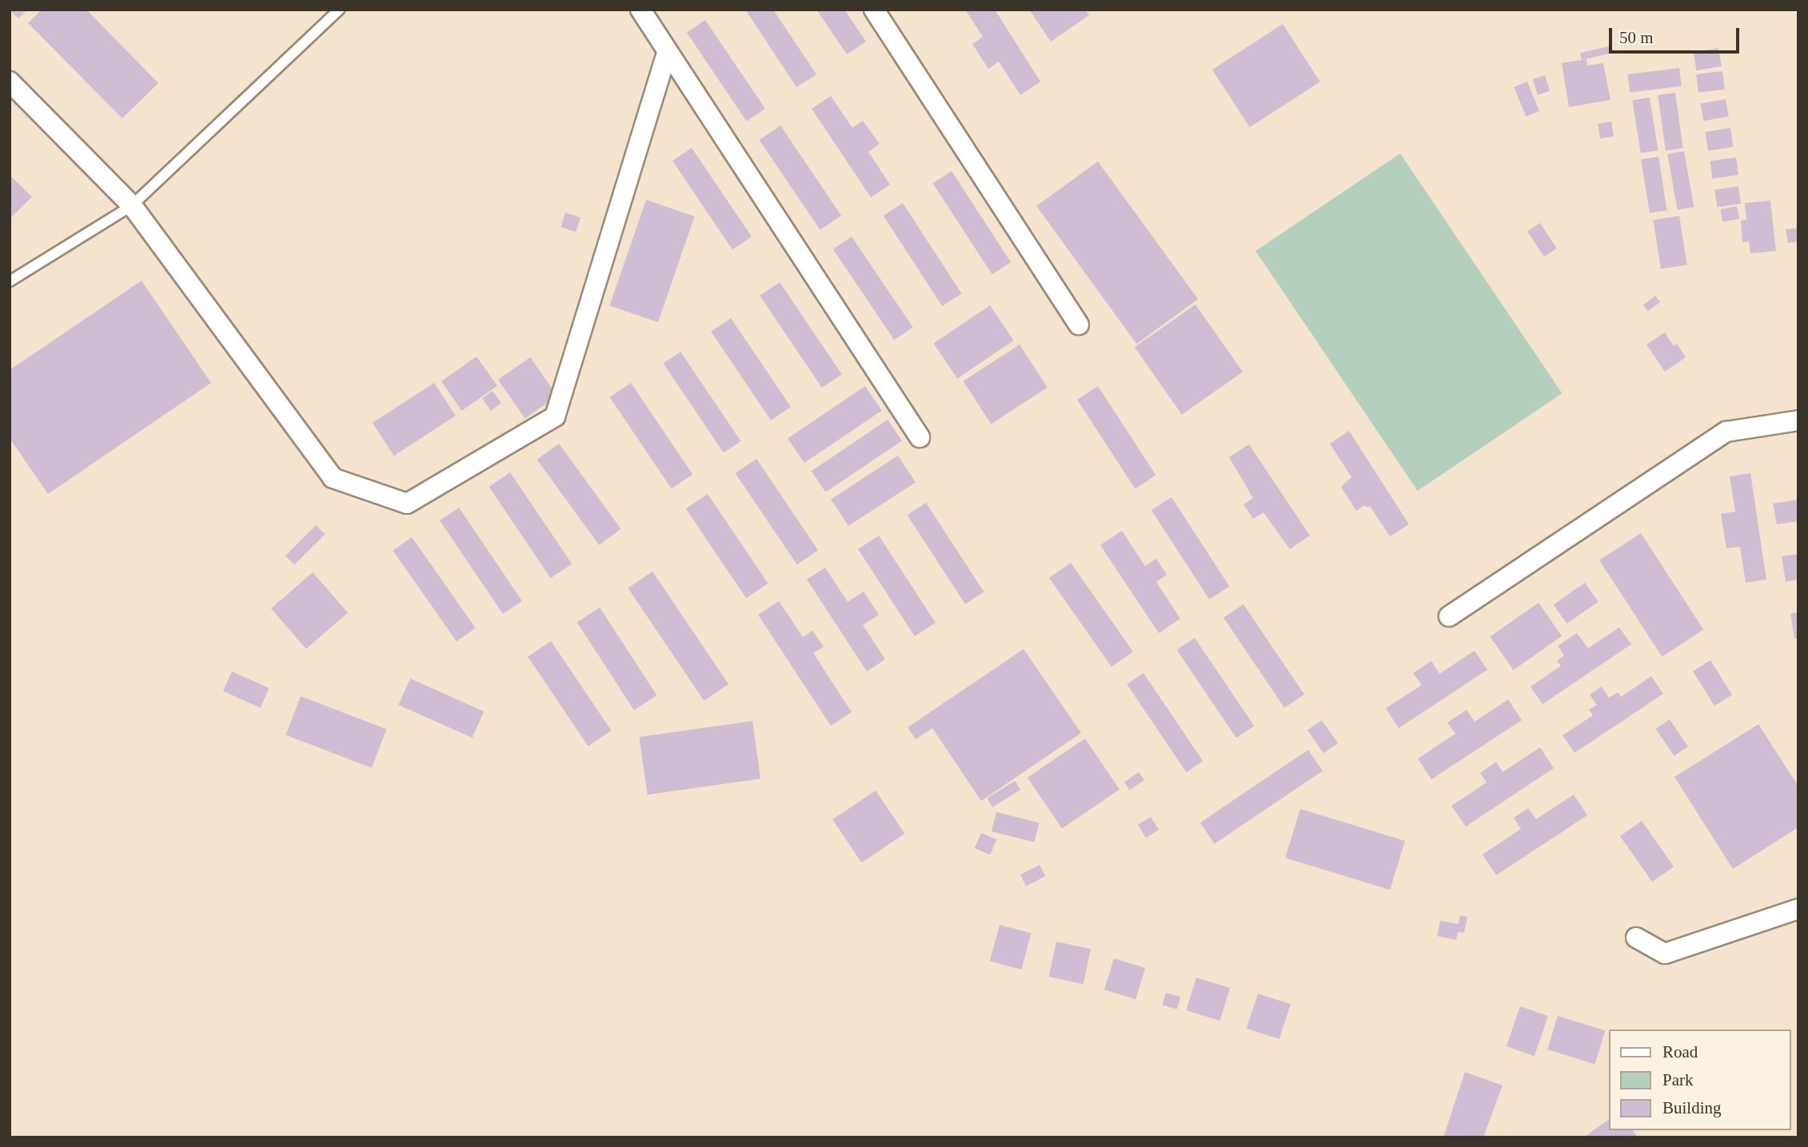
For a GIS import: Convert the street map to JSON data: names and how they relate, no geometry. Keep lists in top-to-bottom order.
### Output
{
  "legend": ["Road", "Park", "Building"],
  "scale_bar": "50 m"
}
